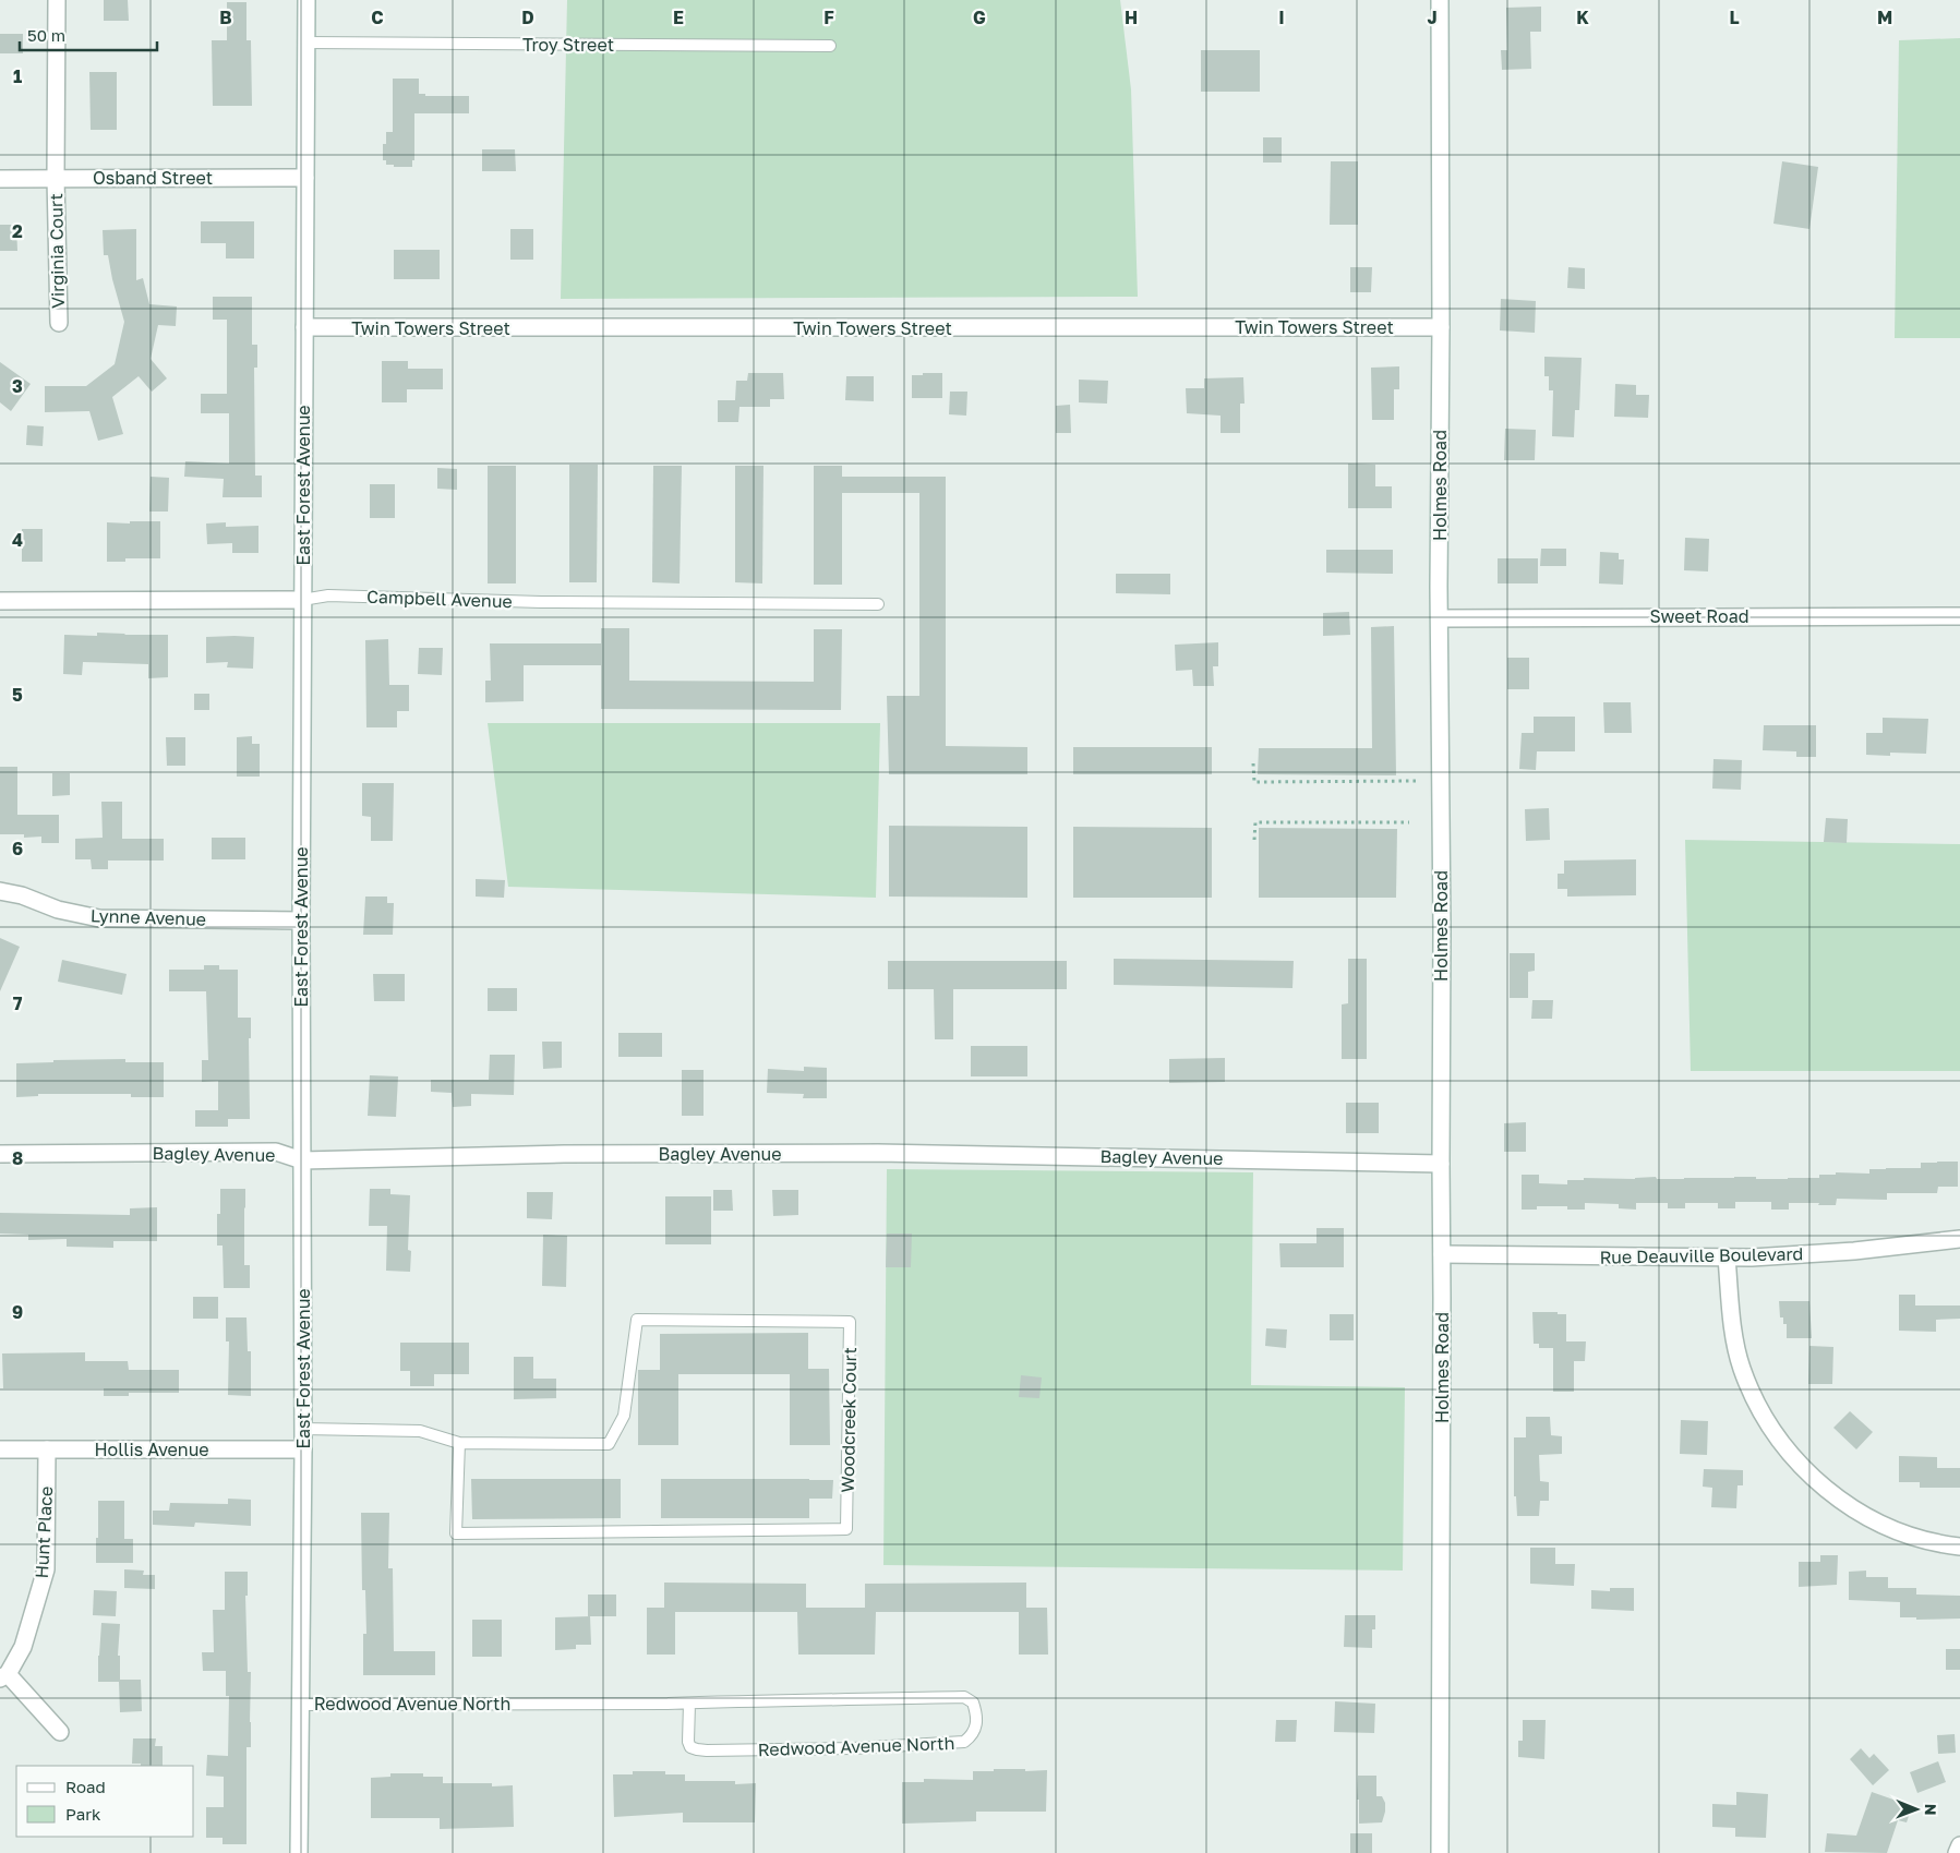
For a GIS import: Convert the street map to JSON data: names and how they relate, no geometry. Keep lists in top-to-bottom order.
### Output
{
  "streets": {
    "street": [
      "Osband Street",
      "Virginia Court",
      "Twin Towers Street",
      "East Forest Avenue",
      "Holmes Road",
      "Campbell Avenue",
      "Sweet Road",
      "Lynne Avenue",
      "Bagley Avenue",
      "Rue Deauville Boulevard",
      "Hollis Avenue",
      "Hunt Place"
    ],
    "lane": ["Troy Street", "Woodcreek Court", "Redwood Avenue North"]
  },
  "crossings": [
    ["Troy Street", "East Forest Avenue"],
    ["Osband Street", "Virginia Court"],
    ["Osband Street", "East Forest Avenue"],
    ["Twin Towers Street", "East Forest Avenue"],
    ["Twin Towers Street", "Holmes Road"],
    ["East Forest Avenue", "Campbell Avenue"],
    ["East Forest Avenue", "Lynne Avenue"],
    ["East Forest Avenue", "Bagley Avenue"],
    ["East Forest Avenue", "Woodcreek Court"],
    ["East Forest Avenue", "Hollis Avenue"],
    ["East Forest Avenue", "Redwood Avenue North"],
    ["Holmes Road", "Sweet Road"],
    ["Holmes Road", "Bagley Avenue"],
    ["Holmes Road", "Rue Deauville Boulevard"],
    ["Hollis Avenue", "Hunt Place"]
  ],
  "legend": ["Road", "Park"],
  "scale_bar": "50 m",
  "north": "right",
  "grid": {
    "columns": [
      "B",
      "C",
      "D",
      "E",
      "F",
      "G",
      "H",
      "I",
      "J",
      "K",
      "L",
      "M"
    ],
    "rows": [
      "1",
      "2",
      "3",
      "4",
      "5",
      "6",
      "7",
      "8",
      "9"
    ]
  }
}
